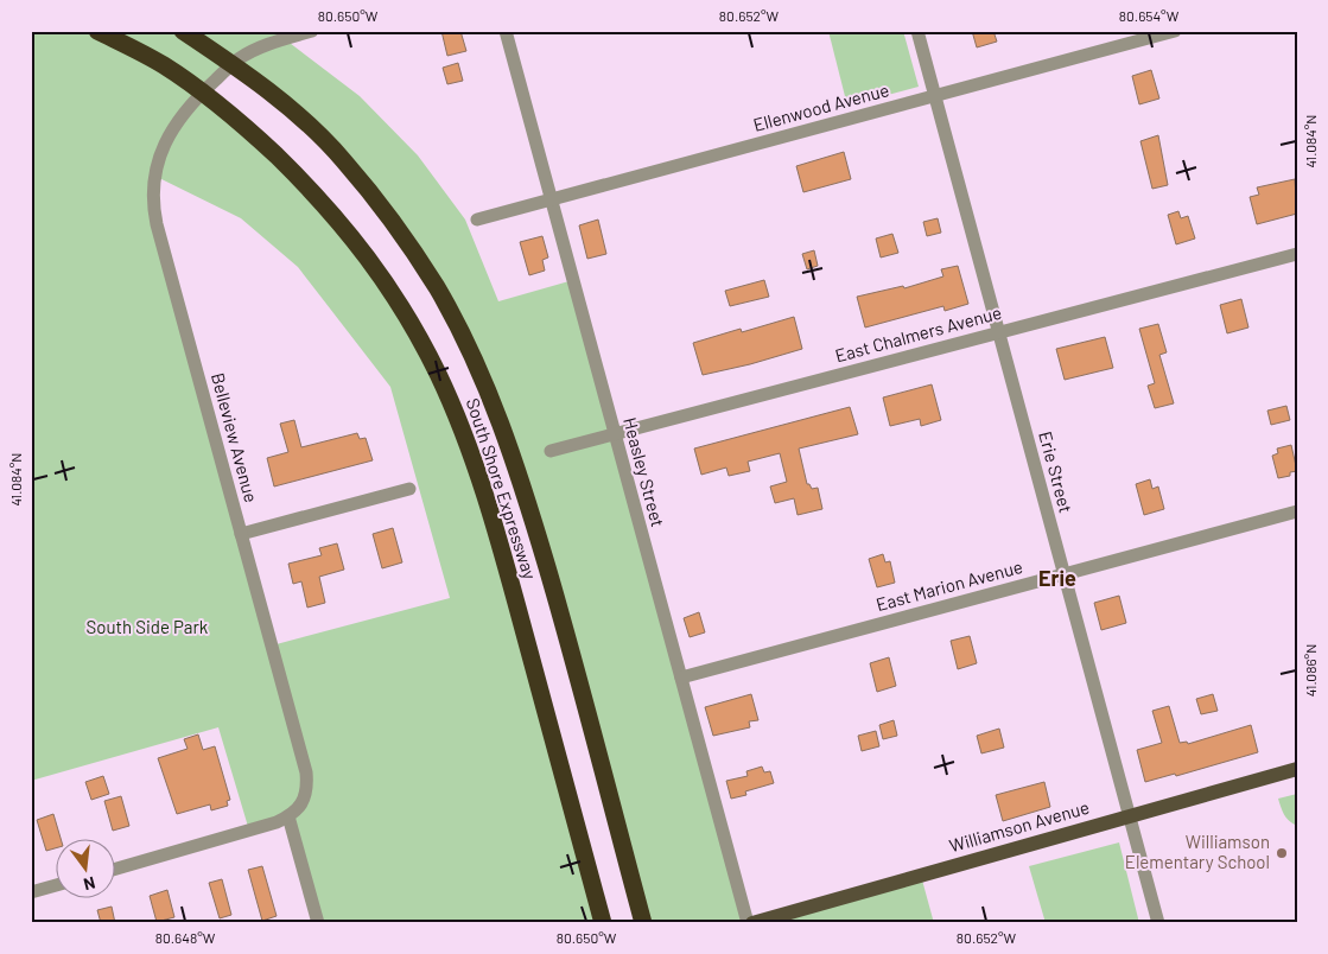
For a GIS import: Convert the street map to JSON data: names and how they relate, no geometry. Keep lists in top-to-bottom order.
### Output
{
  "streets": {
    "highway": ["South Shore Expressway"],
    "main road": ["Williamson Avenue"],
    "street": [
      "Ellenwood Avenue",
      "East Chalmers Avenue",
      "Belleview Avenue",
      "Heasley Street",
      "Erie Street",
      "East Marion Avenue"
    ]
  },
  "crossings": [
    ["Ellenwood Avenue", "Heasley Street"],
    ["Ellenwood Avenue", "Erie Street"],
    ["East Chalmers Avenue", "Heasley Street"],
    ["East Chalmers Avenue", "Erie Street"],
    ["Heasley Street", "East Marion Avenue"],
    ["Erie Street", "East Marion Avenue"],
    ["Erie Street", "Williamson Avenue"]
  ],
  "districts": ["Erie"],
  "parks": ["South Side Park"],
  "places": ["Williamson Elementary School"],
  "north": "bottom",
  "coordinates": [
    "80.650°W",
    "80.652°W",
    "80.654°W",
    "41.084°N",
    "41.086°N",
    "80.648°W"
  ]
}
